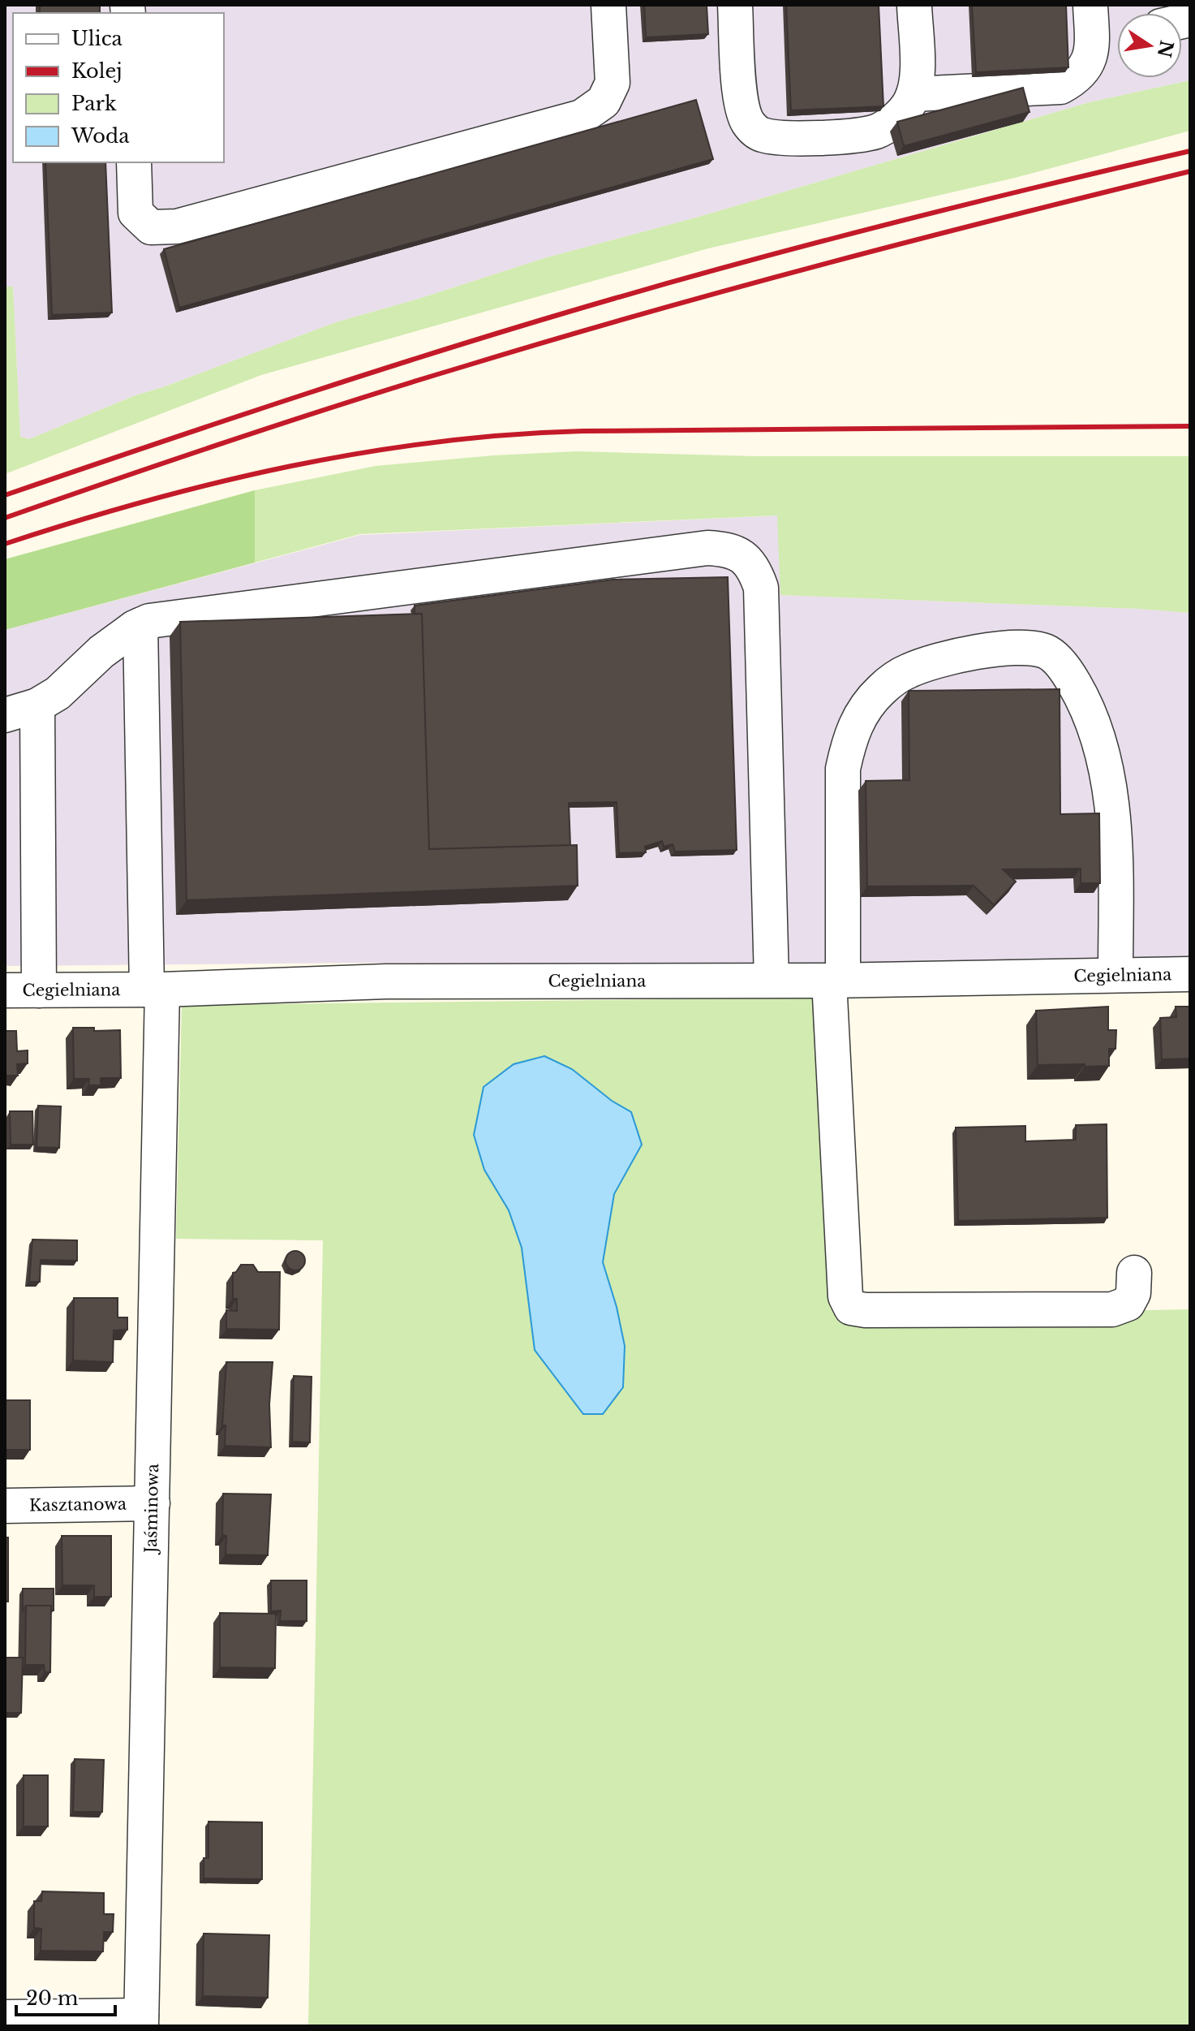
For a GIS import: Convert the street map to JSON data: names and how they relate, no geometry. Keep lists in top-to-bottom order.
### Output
{
  "streets": {
    "street": ["Cegielniana", "Kasztanowa", "Jaśminowa"]
  },
  "crossings": [
    ["Cegielniana", "Jaśminowa"],
    ["Kasztanowa", "Jaśminowa"]
  ],
  "legend": [
    "Ulica",
    "Kolej",
    "Park",
    "Woda"
  ],
  "scale_bar": "20 m",
  "north": "right"
}
